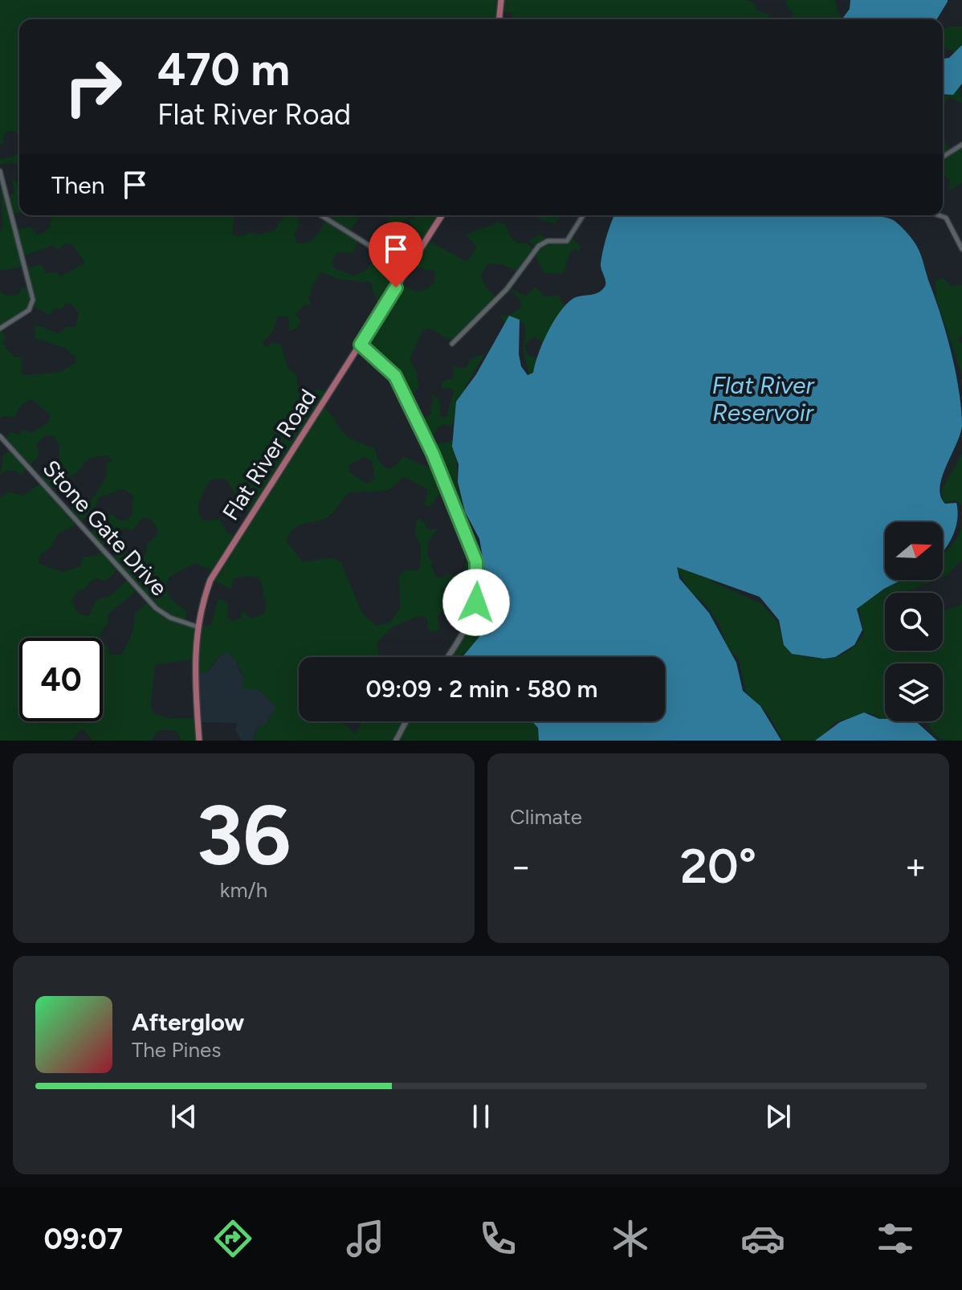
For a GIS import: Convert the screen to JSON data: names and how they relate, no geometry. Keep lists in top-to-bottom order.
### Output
{
  "streets": {
    "main road": ["Flat River Road"],
    "street": ["Stone Gate Drive"]
  },
  "crossings": [
    ["Flat River Road", "Stone Gate Drive"]
  ],
  "water": ["Flat River Reservoir"],
  "north": "right",
  "page": {
    "turn": ["470 m", "Flat River Road"],
    "then": "Then",
    "limit": "40",
    "trip": "09:09 · 2 min · 580 m",
    "tile": [
      ["36", "km/h"],
      "Climate"
    ],
    "heat": ["−", "20°", "+"],
    "song": ["Afterglow", "The Pines"],
    "tabs": "09:07"
  }
}
